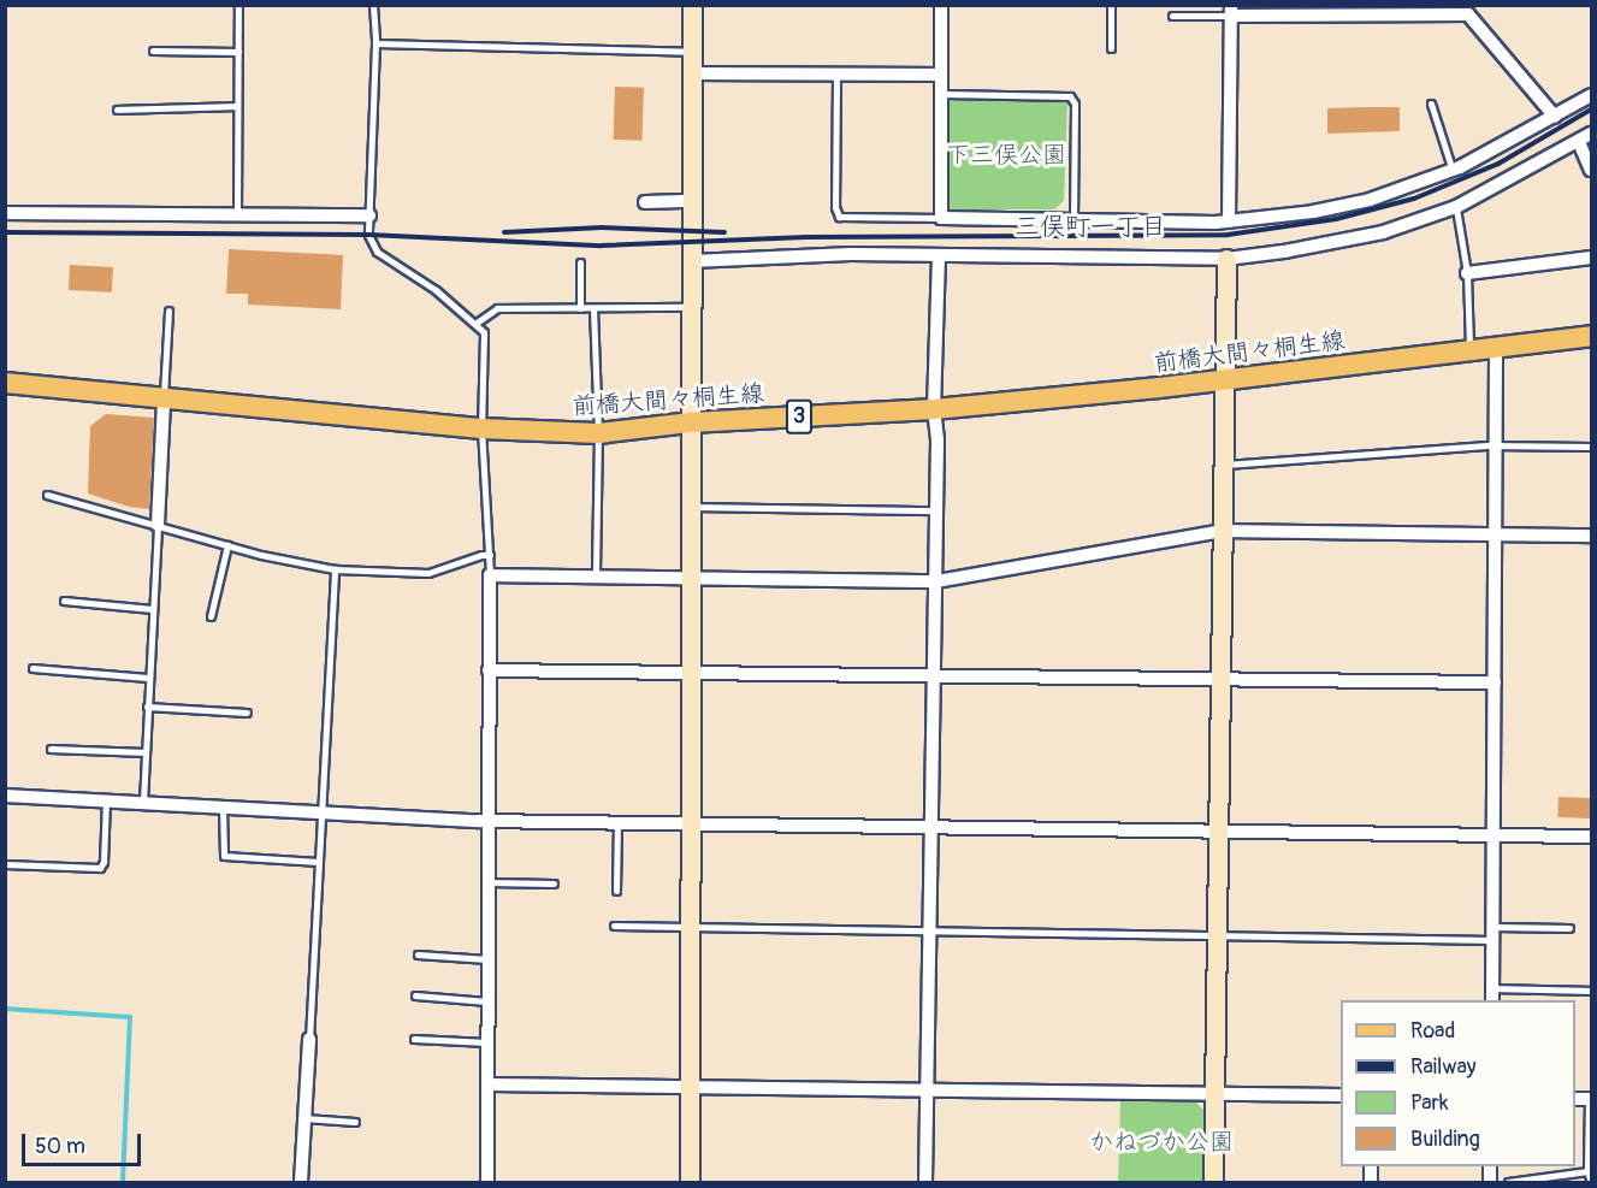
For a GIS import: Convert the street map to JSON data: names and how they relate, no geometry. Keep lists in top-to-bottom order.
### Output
{
  "streets": {
    "main road": ["前橋大間々桐生線", "3"]
  },
  "districts": ["三俣町一丁目"],
  "parks": ["下三俣公園", "かねづか公園"],
  "legend": [
    "Road",
    "Railway",
    "Park",
    "Building"
  ],
  "scale_bar": "50 m"
}
